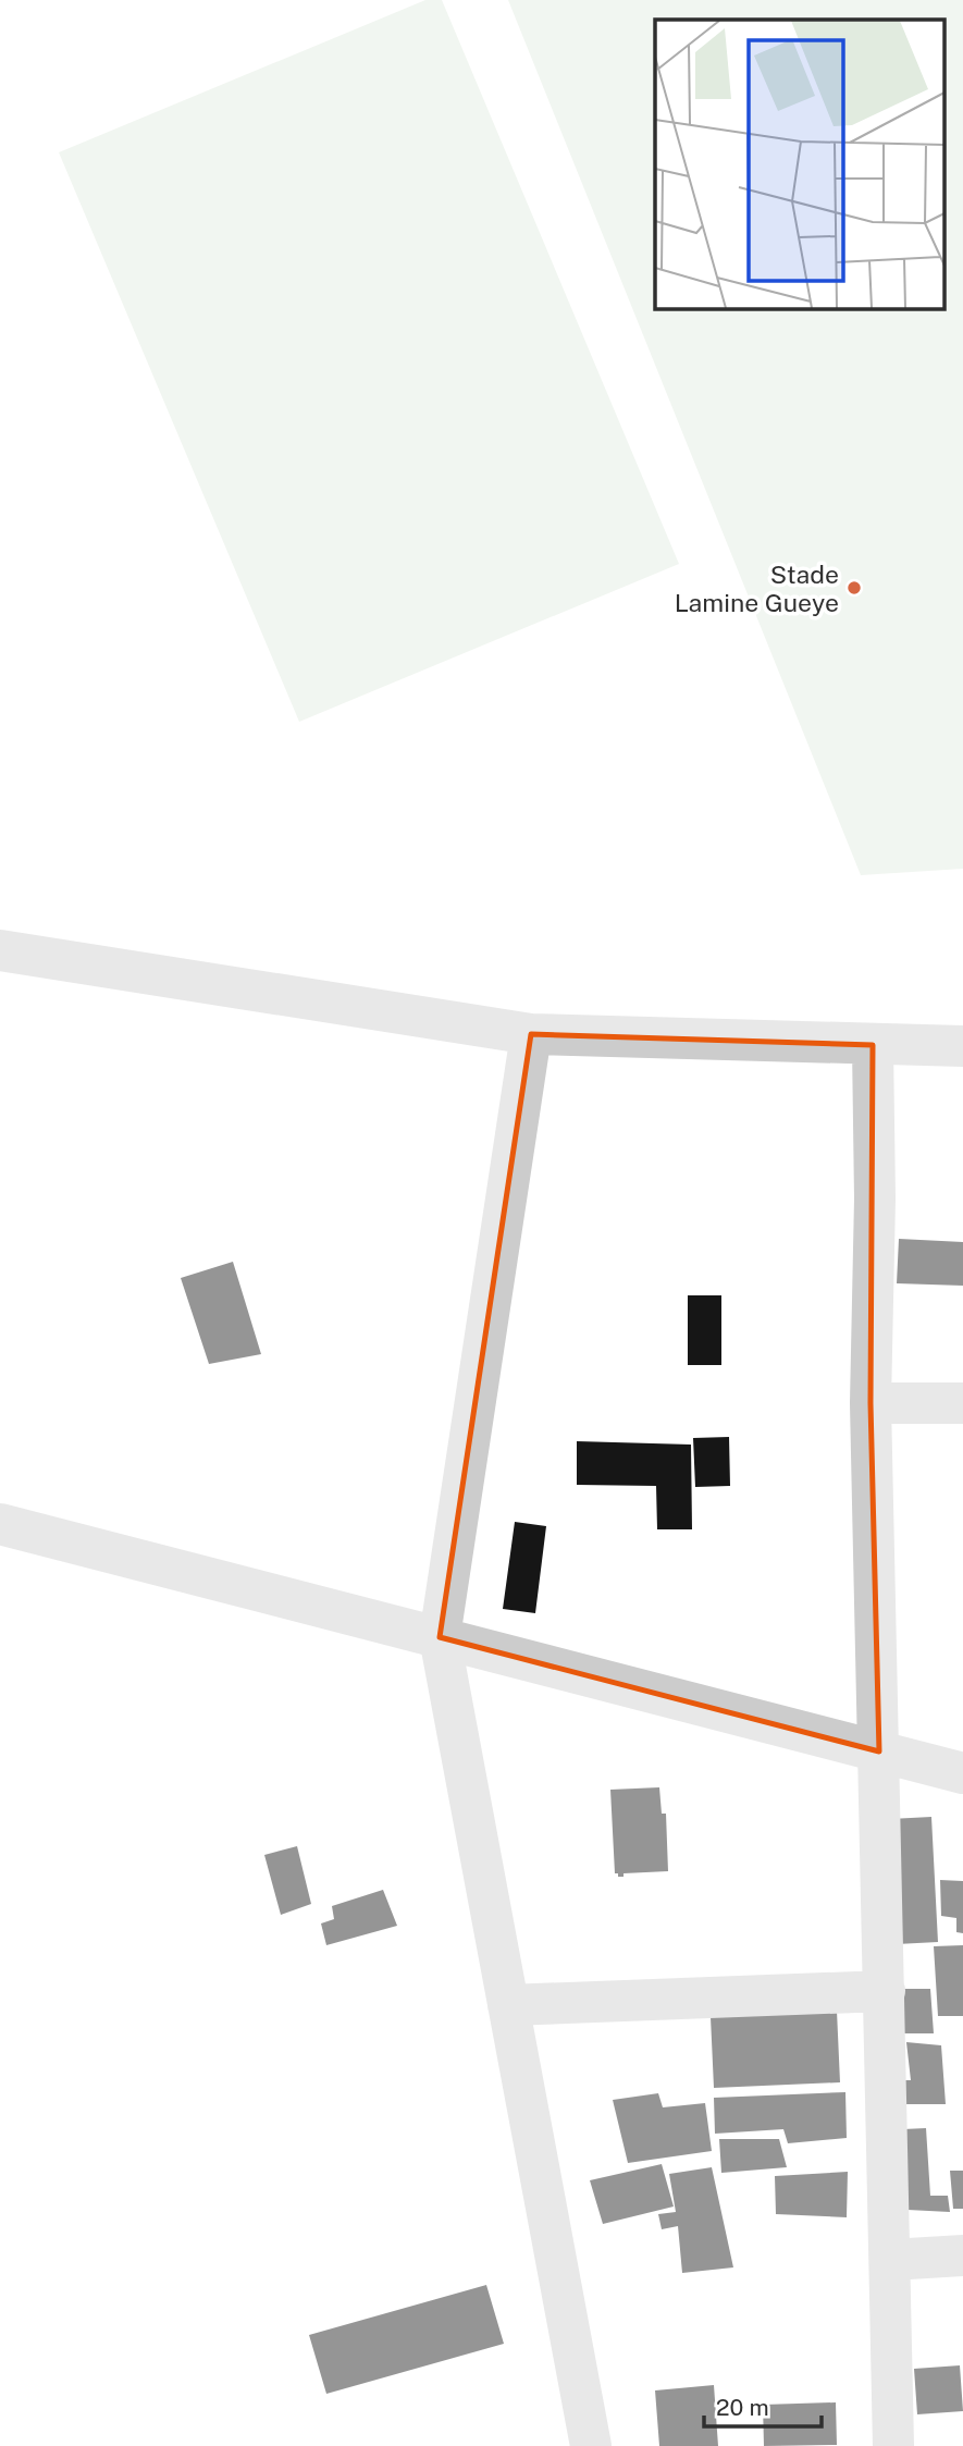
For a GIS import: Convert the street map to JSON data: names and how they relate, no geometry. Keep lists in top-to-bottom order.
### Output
{
  "places": ["Stade Lamine Gueye"],
  "scale_bar": "20 m"
}
